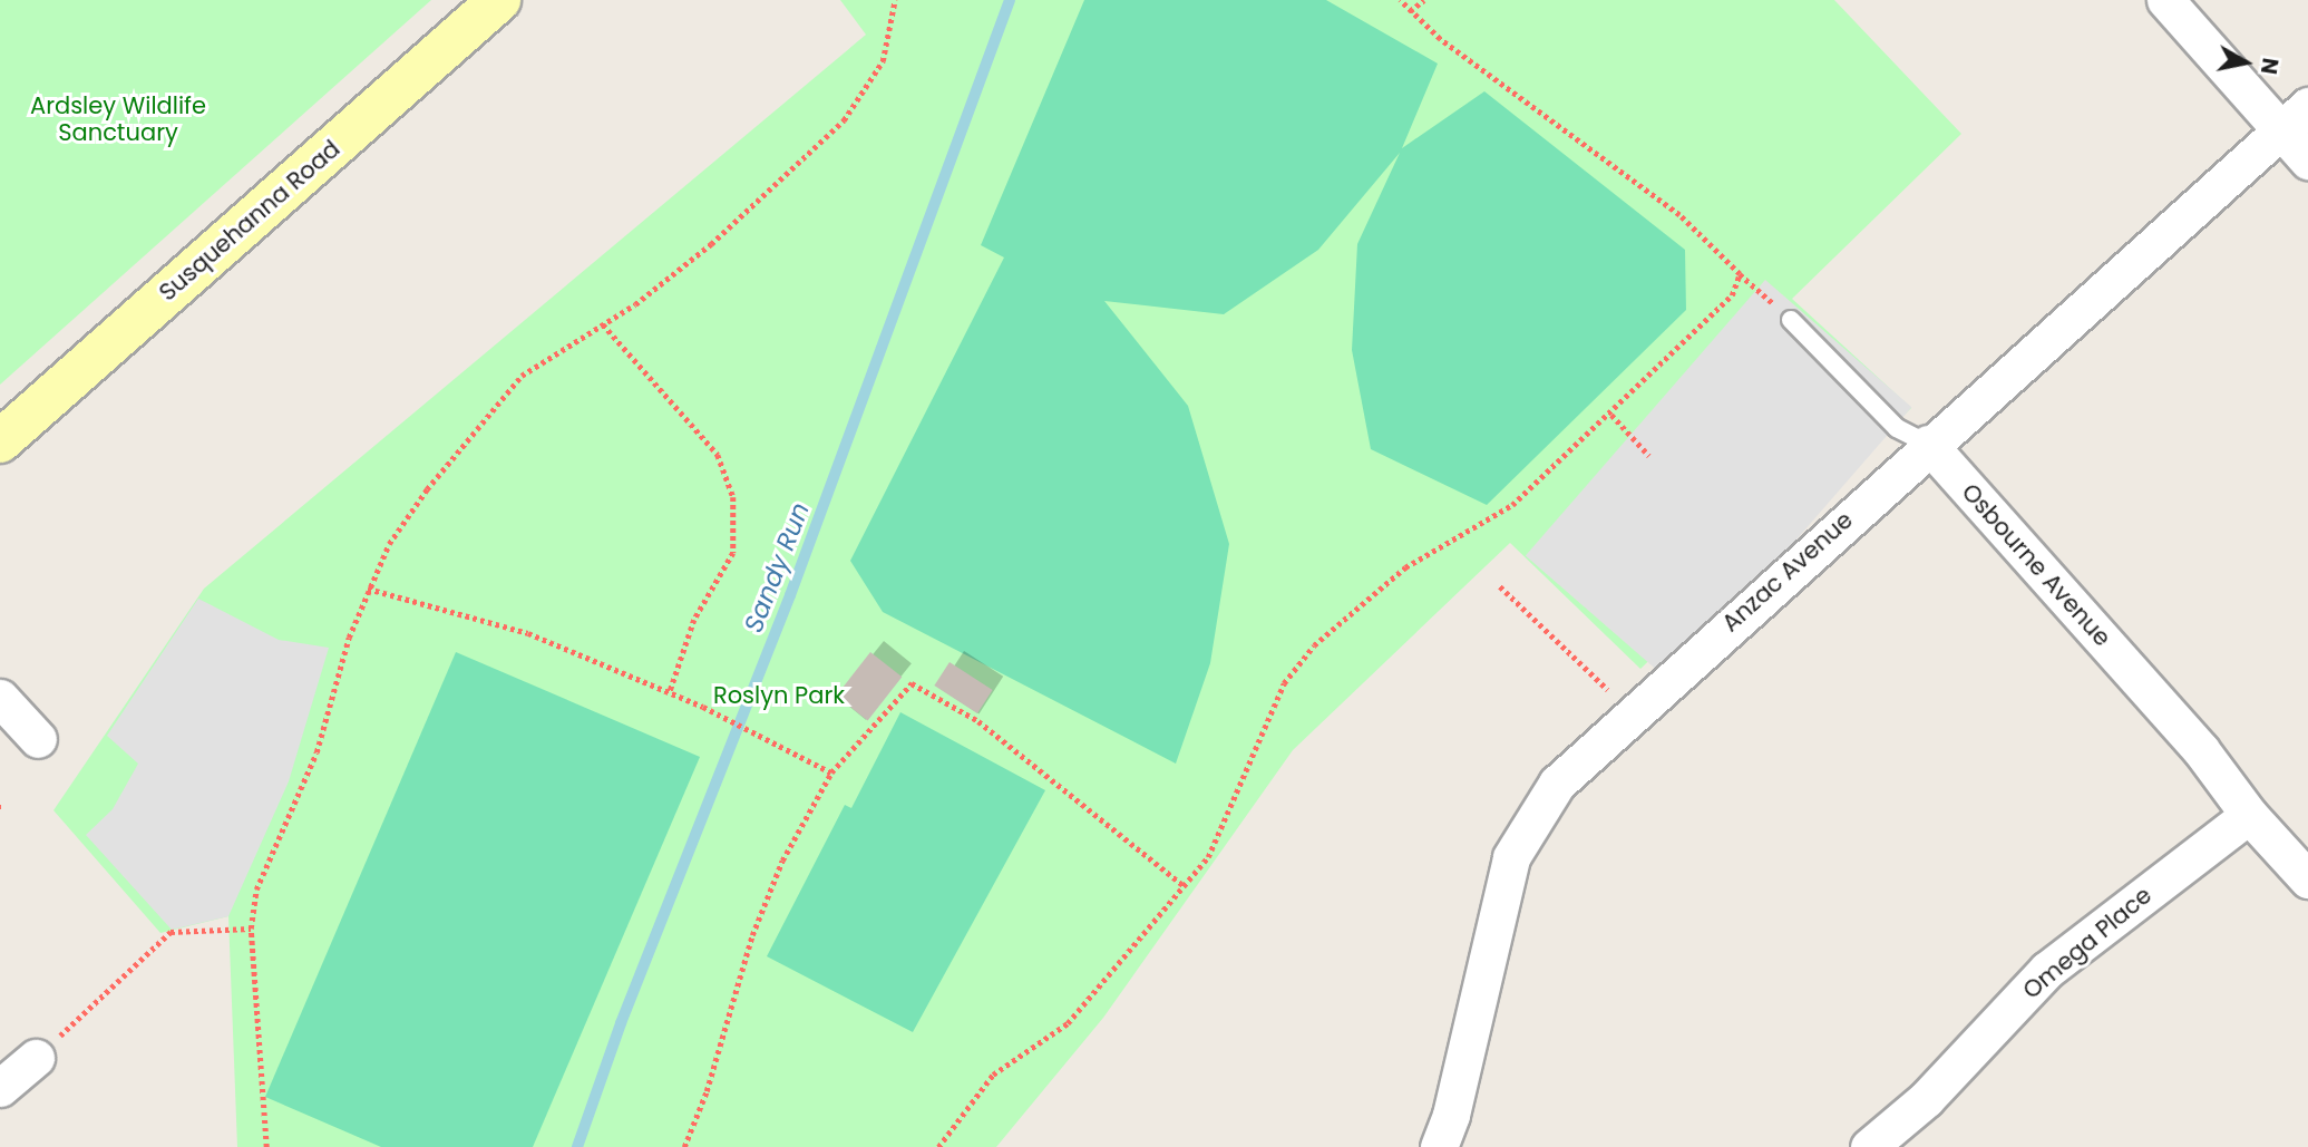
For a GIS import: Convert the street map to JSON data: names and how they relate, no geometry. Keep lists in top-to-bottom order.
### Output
{
  "streets": {
    "main road": ["Susquehanna Road"],
    "street": ["Osbourne Avenue", "Anzac Avenue", "Omega Place"]
  },
  "crossings": [
    ["Osbourne Avenue", "Anzac Avenue"],
    ["Osbourne Avenue", "Omega Place"]
  ],
  "water": ["Sandy Run"],
  "parks": ["Ardsley Wildlife Sanctuary", "Roslyn Park"],
  "north": "right"
}
